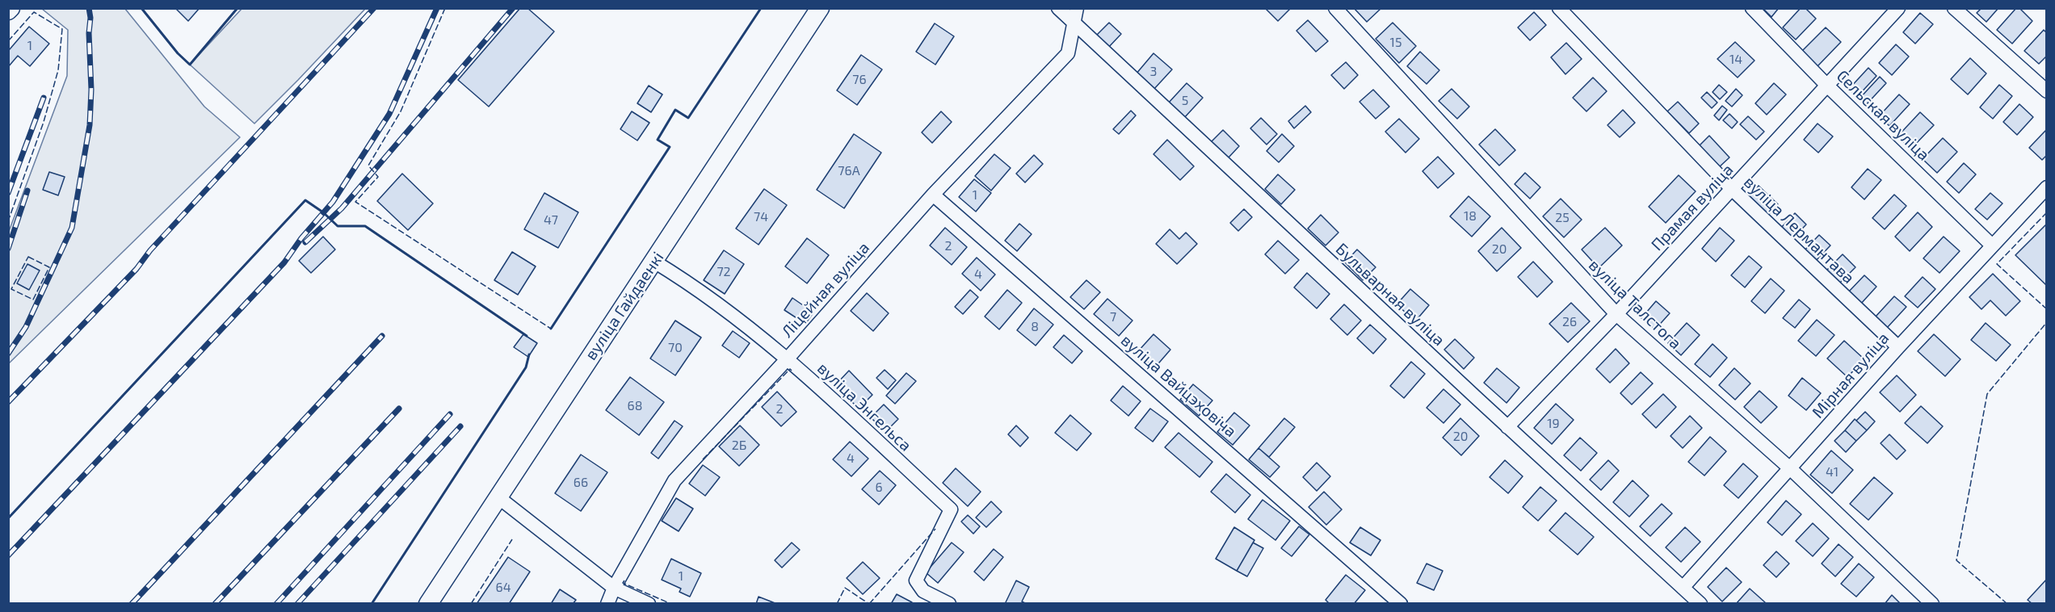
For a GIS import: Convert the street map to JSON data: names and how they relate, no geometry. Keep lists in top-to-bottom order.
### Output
{
  "streets": {
    "street": [
      "Сельская вуліца",
      "Прамая вуліца",
      "вуліца Лермантава",
      "Ліцейная вуліца",
      "Бульварная вуліца",
      "вуліца Талстога",
      "вуліца Гайдаенкі",
      "Мірная вуліца",
      "вуліца Вайцэховіча",
      "вуліца Энгельса"
    ]
  },
  "crossings": [
    ["Сельская вуліца", "Прамая вуліца"],
    ["Сельская вуліца", "Мірная вуліца"],
    ["Прамая вуліца", "вуліца Лермантава"],
    ["Прамая вуліца", "Бульварная вуліца"],
    ["Прамая вуліца", "вуліца Талстога"],
    ["вуліца Лермантава", "Мірная вуліца"],
    ["Ліцейная вуліца", "Бульварная вуліца"],
    ["Ліцейная вуліца", "вуліца Вайцэховіча"],
    ["Ліцейная вуліца", "вуліца Энгельса"],
    ["Бульварная вуліца", "Мірная вуліца"],
    ["вуліца Талстога", "Мірная вуліца"],
    ["вуліца Гайдаенкі", "вуліца Энгельса"]
  ],
  "house_numbers": [
    "15",
    "1",
    "14",
    "3",
    "76",
    "5",
    "76А",
    "1",
    "18",
    "74",
    "25",
    "47",
    "2",
    "20",
    "72",
    "4",
    "7",
    "26",
    "8",
    "70",
    "68",
    "2",
    "19",
    "20",
    "2Б",
    "4",
    "41",
    "66",
    "6",
    "1",
    "64"
  ]
}
